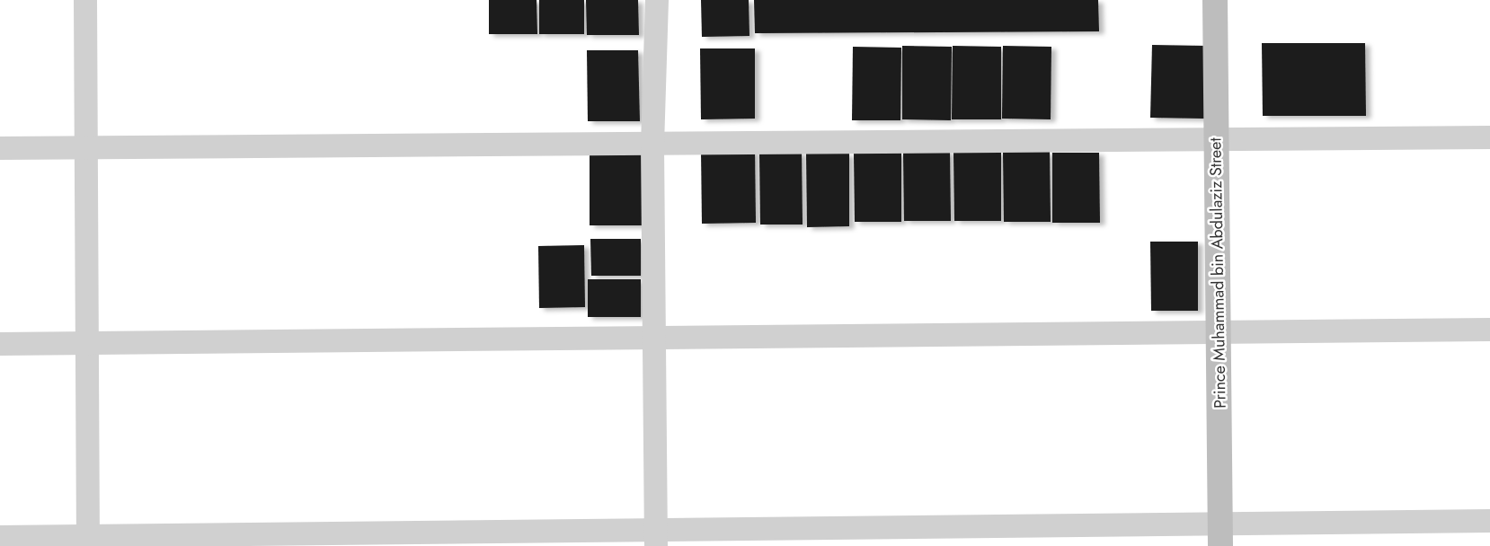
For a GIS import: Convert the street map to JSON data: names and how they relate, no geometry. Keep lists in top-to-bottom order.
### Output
{
  "streets": {
    "main road": ["Prince Muhammad bin Abdulaziz Street"]
  }
}
